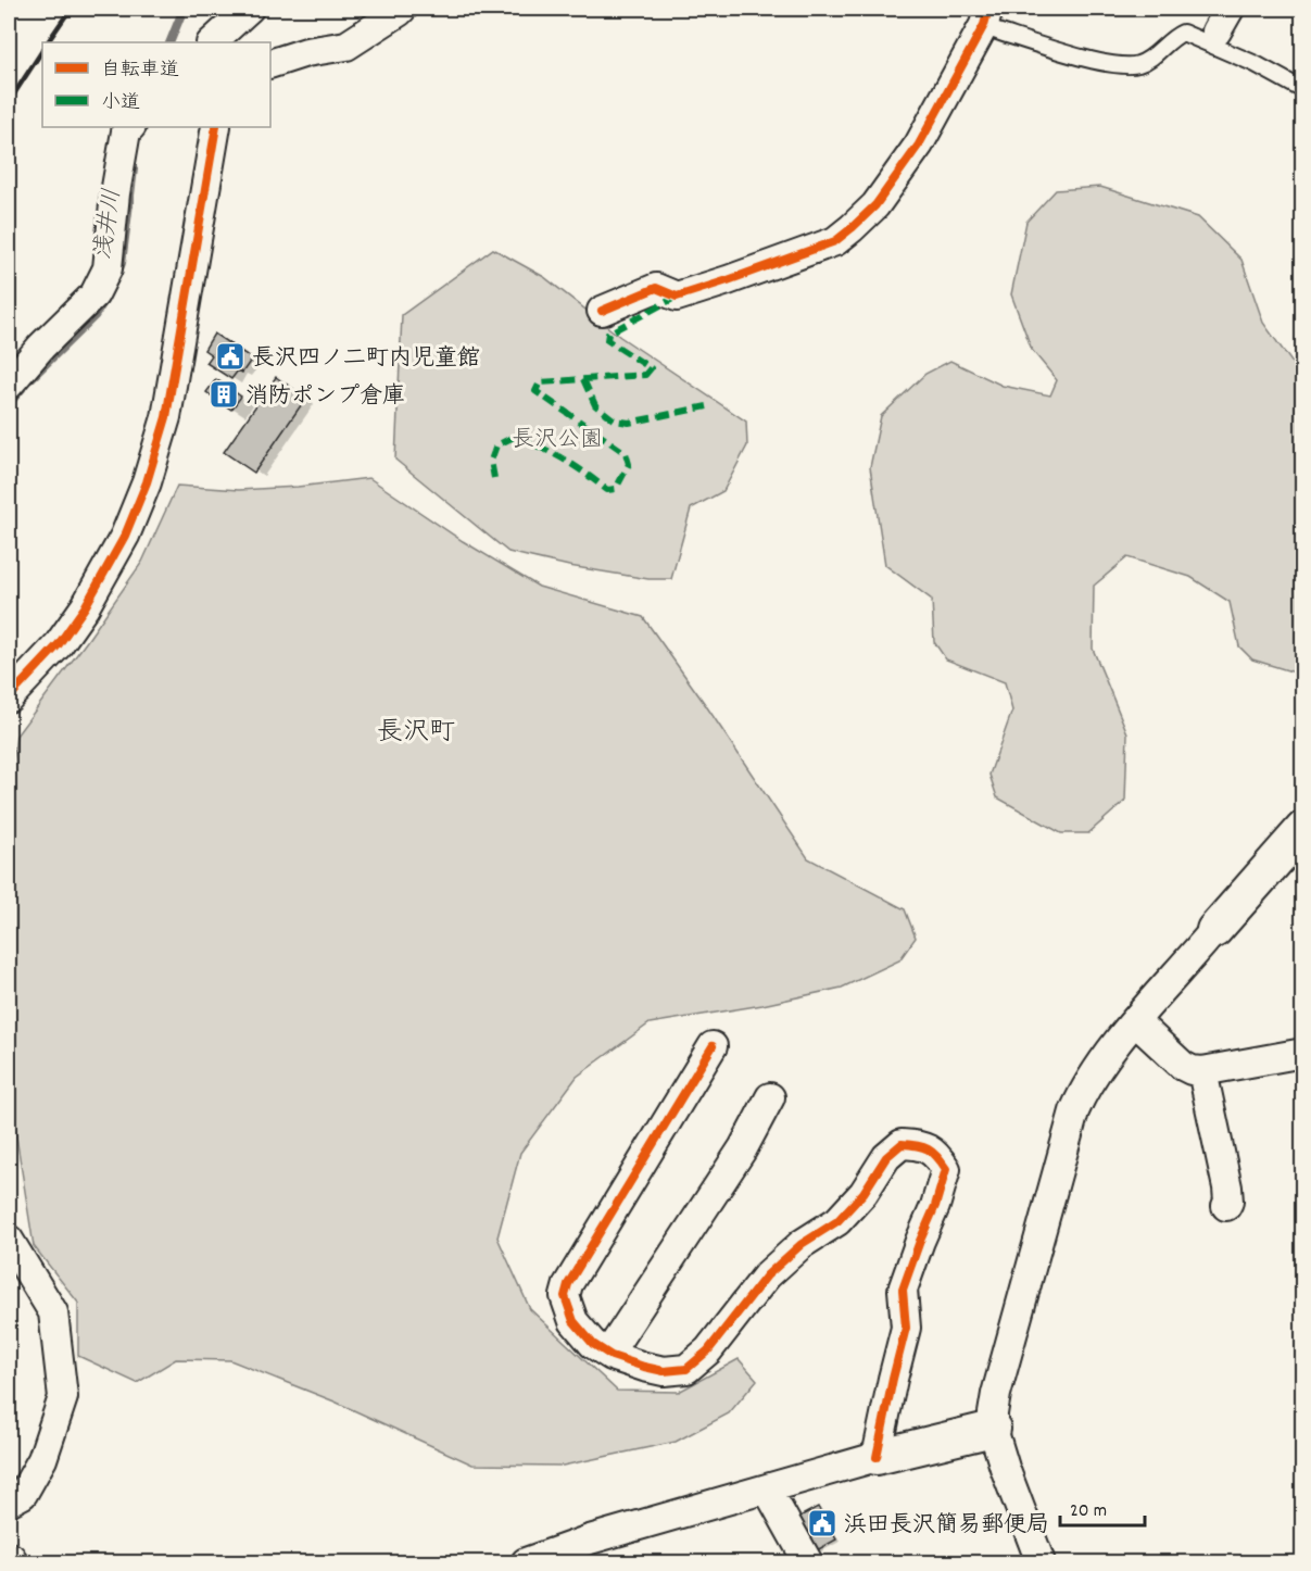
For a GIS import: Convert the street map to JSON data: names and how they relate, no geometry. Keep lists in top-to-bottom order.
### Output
{
  "districts": ["長沢町"],
  "water": ["浅井川"],
  "parks": ["長沢公園"],
  "places": {
    "public building": ["長沢四ノ二町内児童館", "浜田長沢簡易郵便局"],
    "building": ["消防ポンプ倉庫"]
  },
  "legend": ["自転車道", "小道"],
  "scale_bar": "20 m"
}
